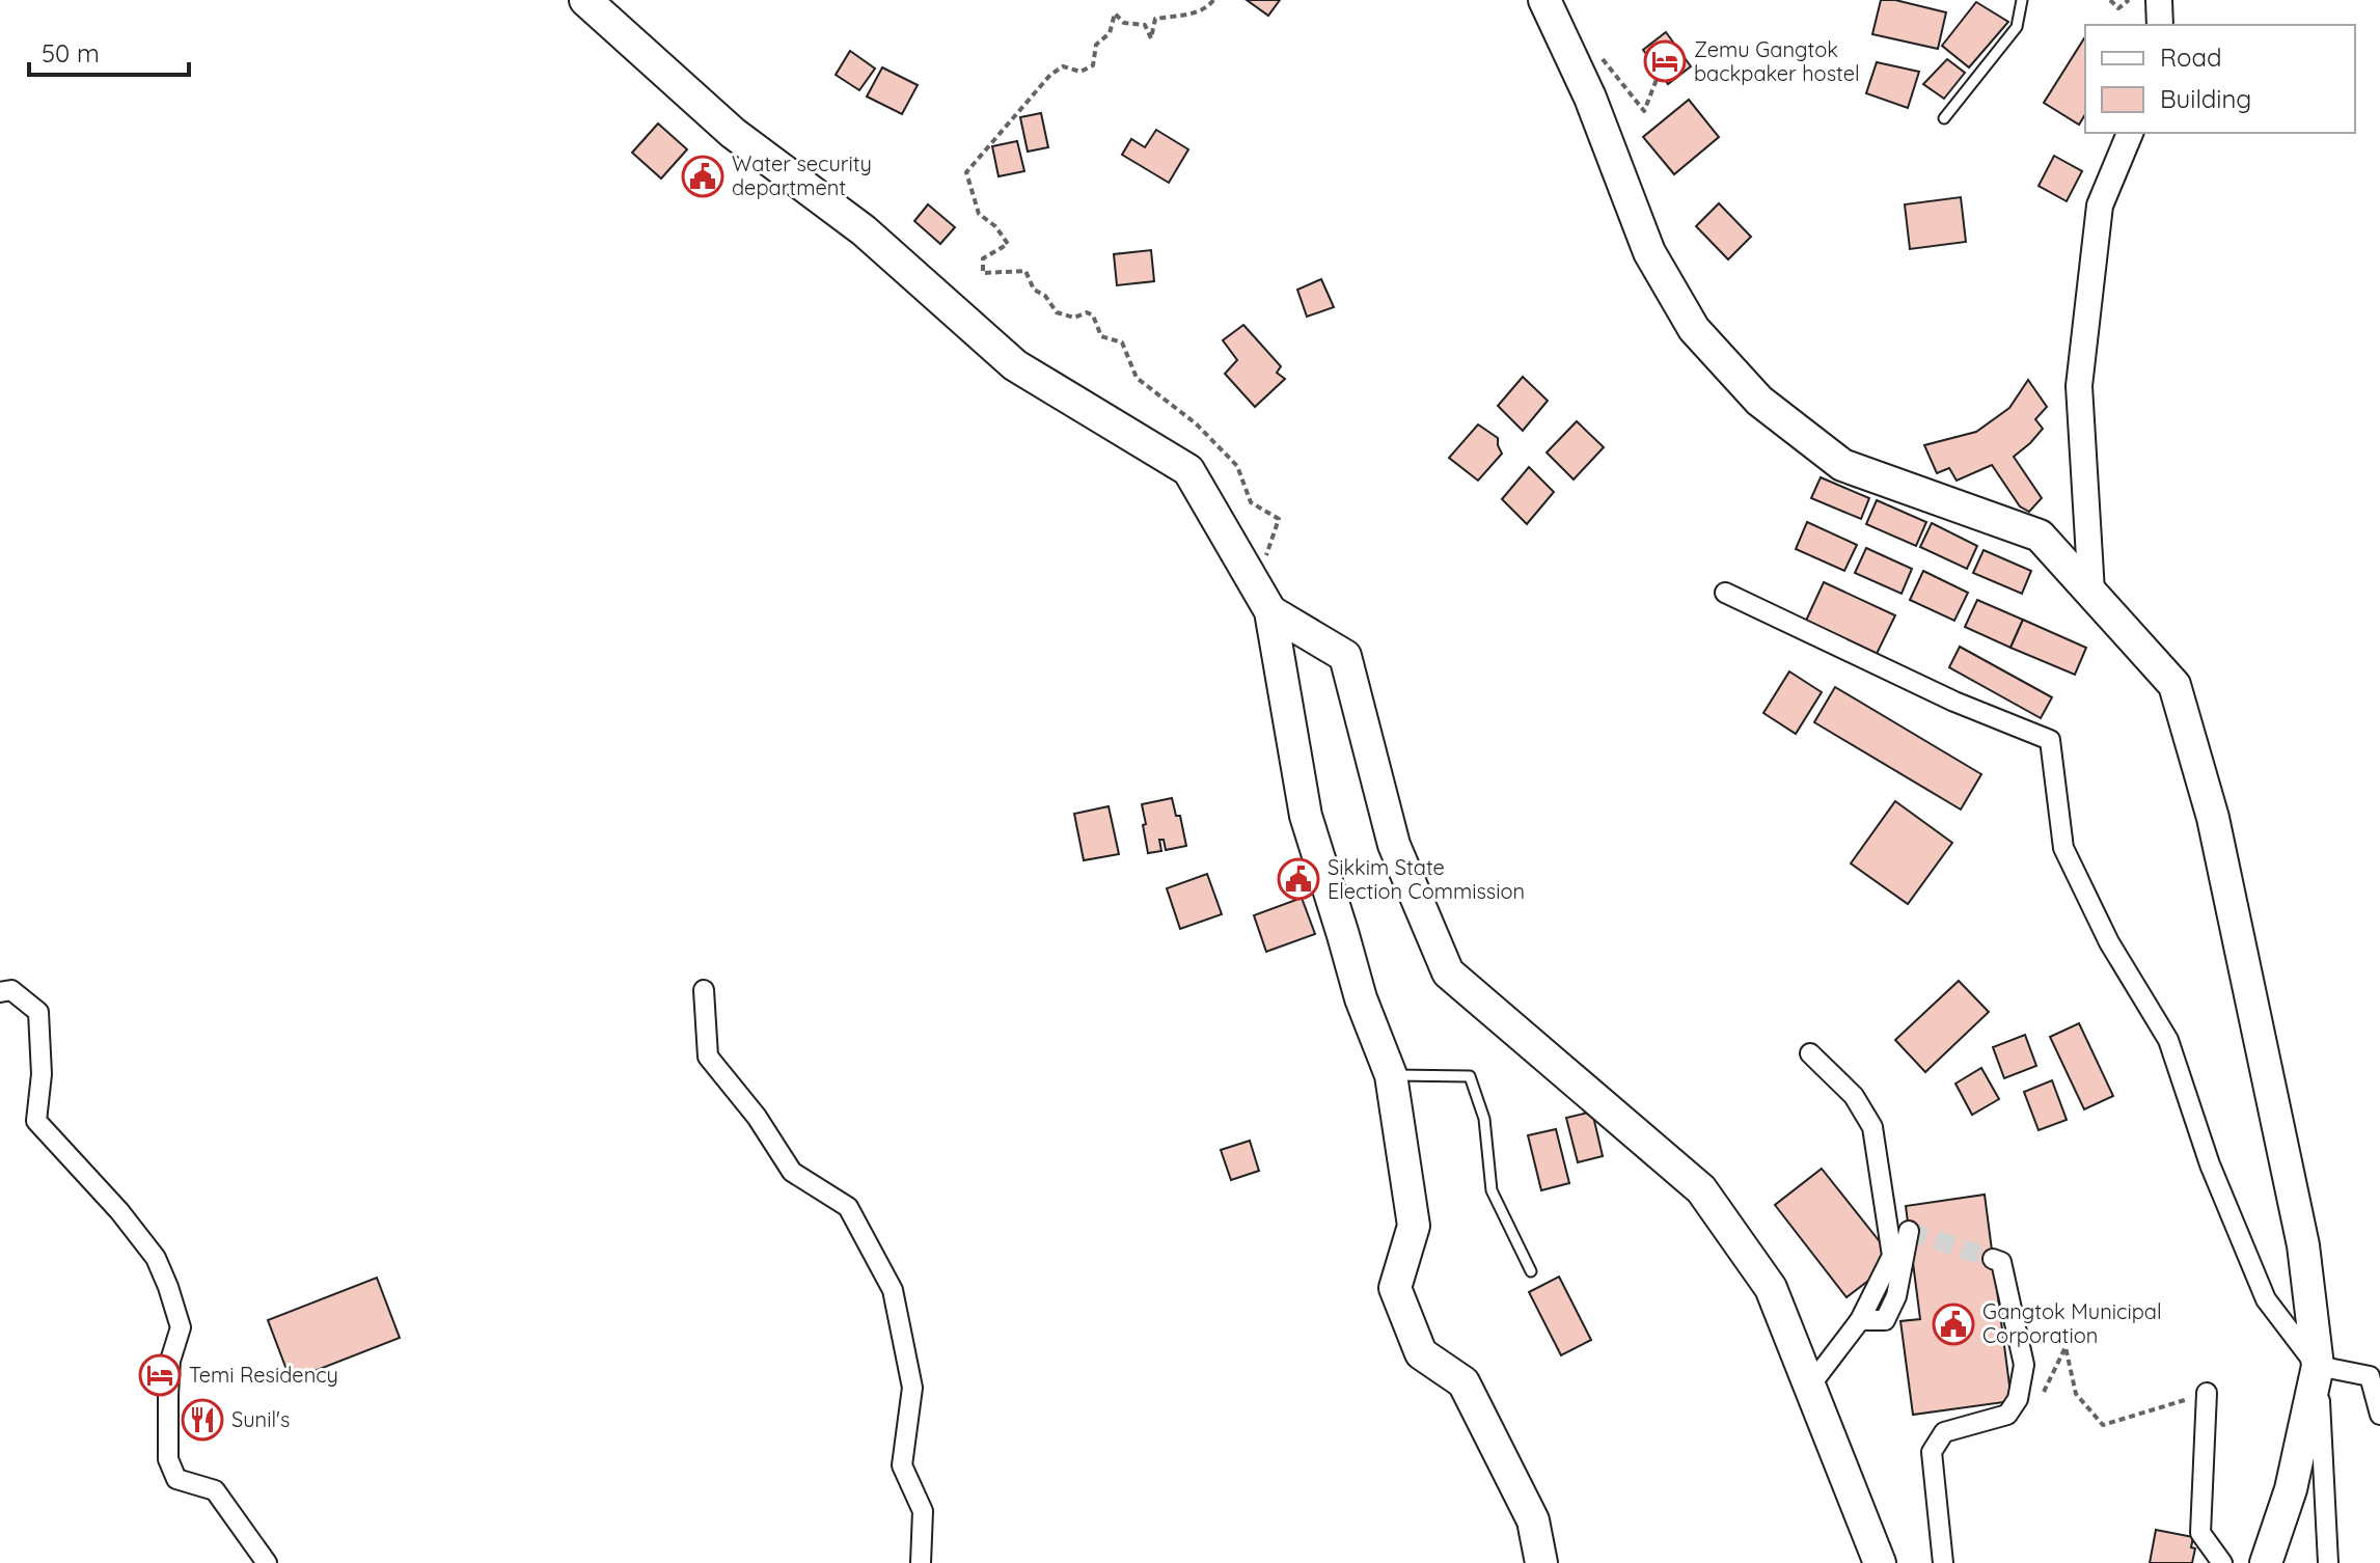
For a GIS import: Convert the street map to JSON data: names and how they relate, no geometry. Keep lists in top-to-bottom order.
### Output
{
  "places": {
    "hotel": ["Zemu Gangtok backpaker hostel", "Temi Residency"],
    "public building": ["Water security department", "Sikkim State Election Commission", "Gangtok Municipal Corporation"],
    "restaurant": ["Sunil's"]
  },
  "legend": ["Road", "Building"],
  "scale_bar": "50 m"
}
